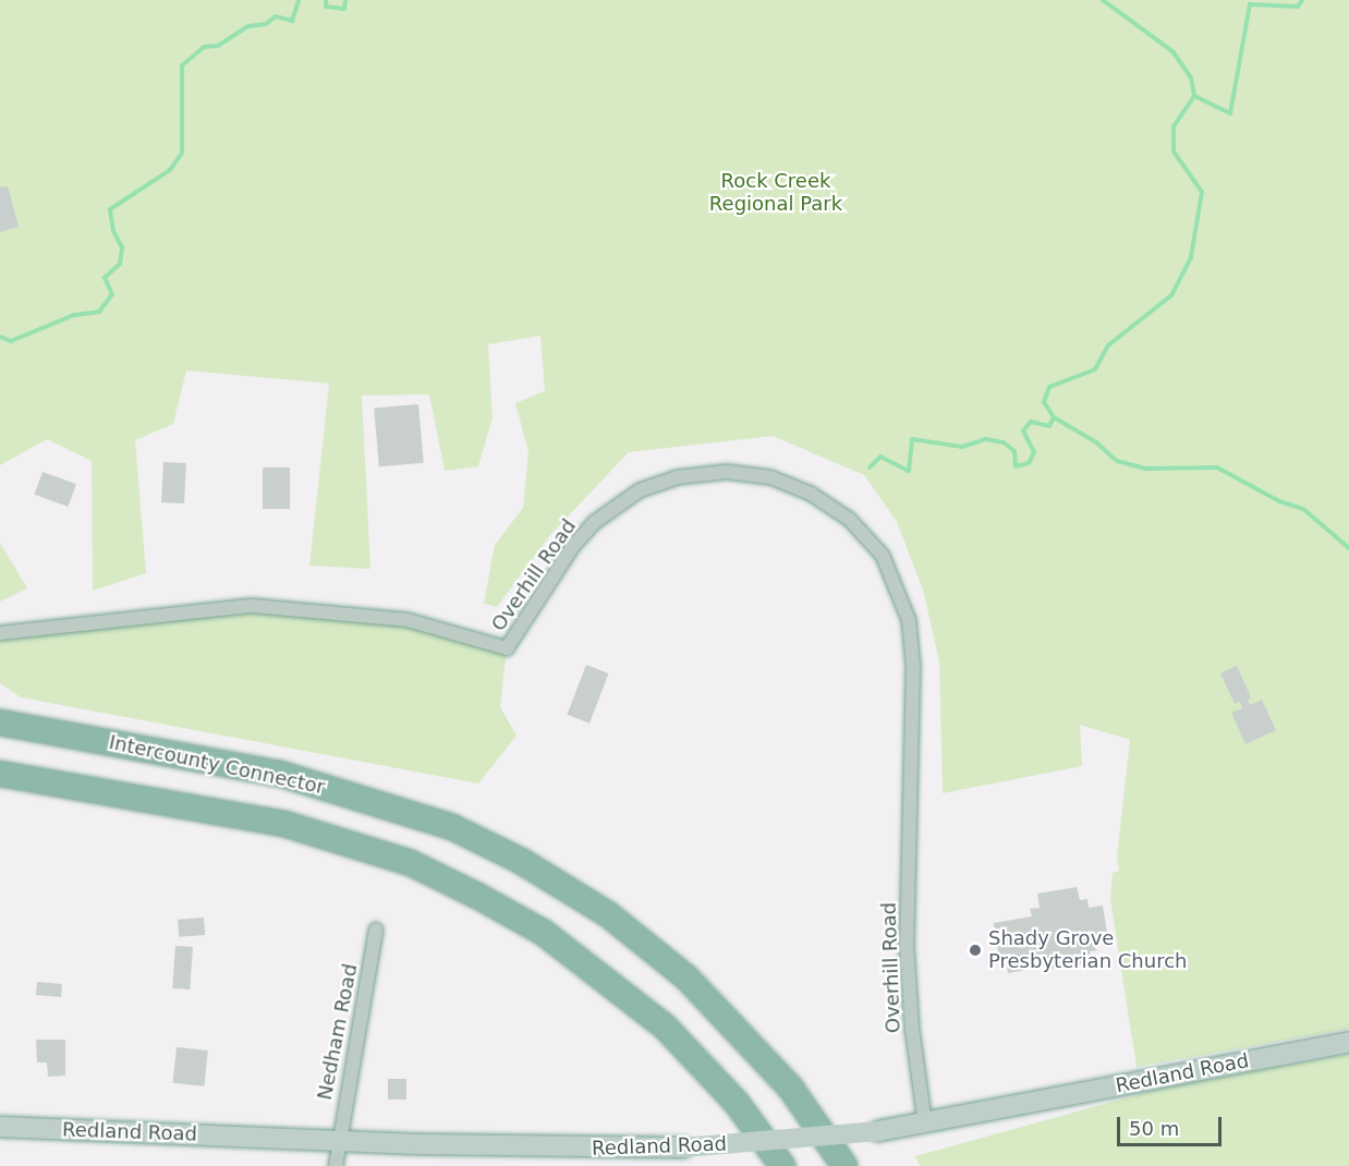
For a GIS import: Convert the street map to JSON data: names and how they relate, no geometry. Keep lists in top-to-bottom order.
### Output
{
  "streets": {
    "highway": ["Intercounty Connector"],
    "main road": ["Redland Road"],
    "street": ["Overhill Road", "Nedham Road"]
  },
  "crossings": [
    ["Overhill Road", "Redland Road"],
    ["Nedham Road", "Redland Road"]
  ],
  "parks": ["Rock Creek Regional Park"],
  "places": ["Shady Grove Presbyterian Church"],
  "scale_bar": "50 m"
}
